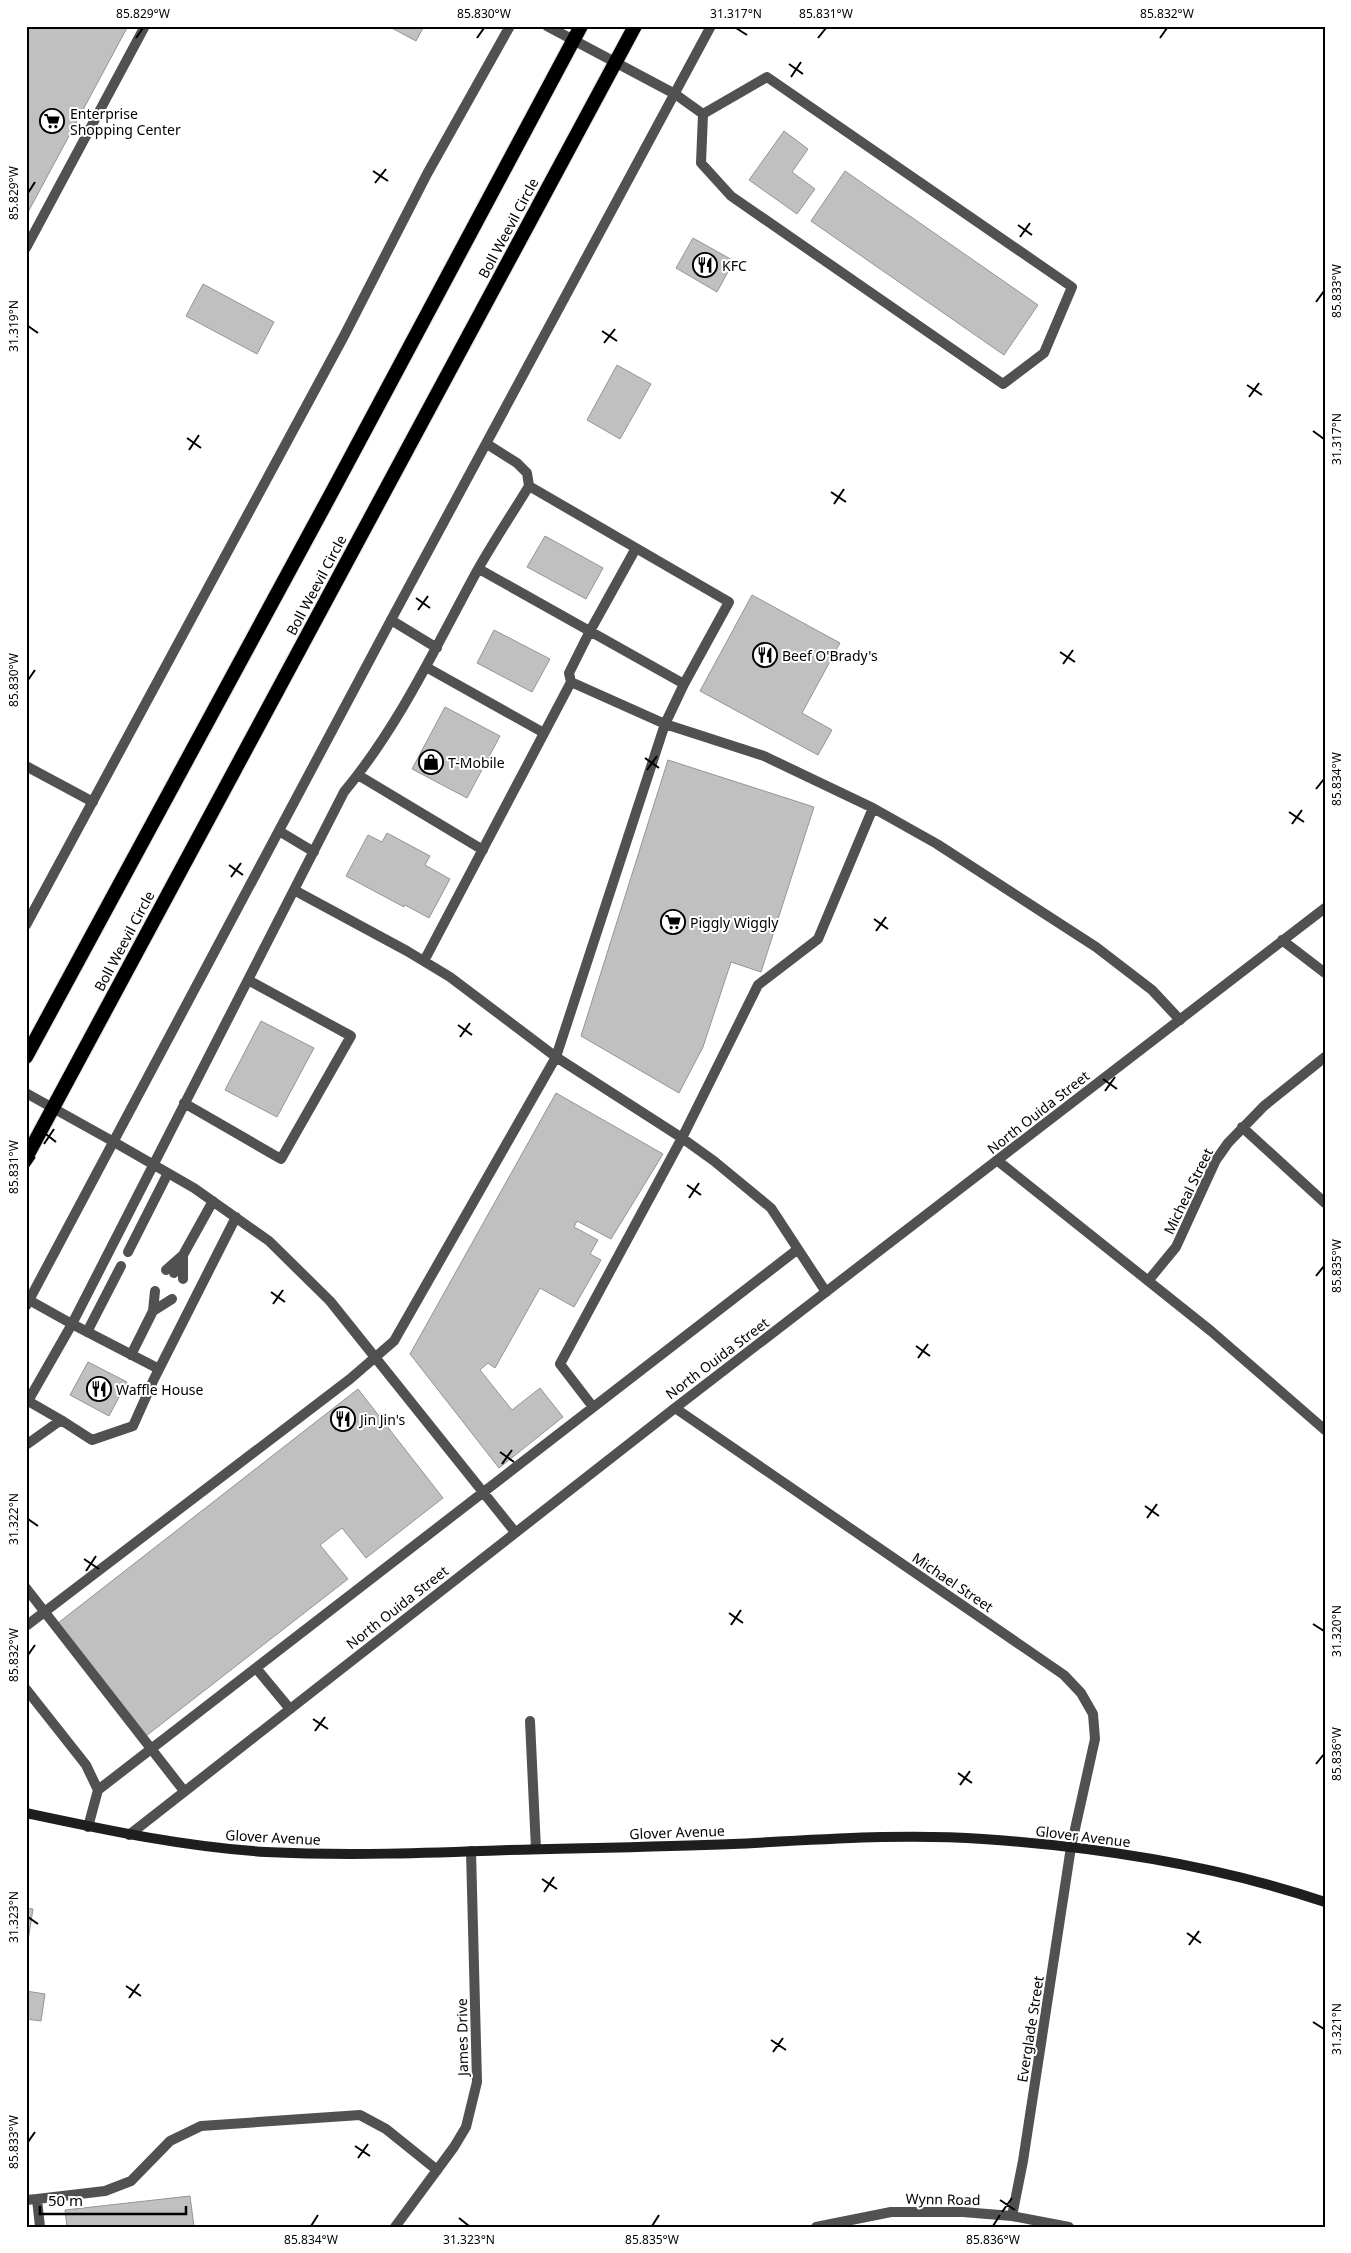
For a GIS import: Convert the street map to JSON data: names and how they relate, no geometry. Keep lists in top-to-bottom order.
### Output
{
  "streets": {
    "highway": ["Boll Weevil Circle"],
    "main road": ["Glover Avenue"],
    "street": [
      "North Ouida Street",
      "Micheal Street",
      "Michael Street",
      "Everglade Street",
      "James Drive",
      "Wynn Road"
    ]
  },
  "crossings": [
    ["North Ouida Street", "Michael Street"],
    ["North Ouida Street", "Glover Avenue"],
    ["Michael Street", "Glover Avenue"],
    ["Michael Street", "Everglade Street"],
    ["Glover Avenue", "Everglade Street"],
    ["Glover Avenue", "James Drive"],
    ["Everglade Street", "Wynn Road"]
  ],
  "places": {
    "supermarket": ["Enterprise Shopping Center", "Piggly Wiggly"],
    "restaurant": [
      "KFC",
      "Beef O'Brady's",
      "Waffle House",
      "Jin Jin's"
    ],
    "shop": ["T-Mobile"]
  },
  "scale_bar": "50 m",
  "coordinates": [
    "85.829°W",
    "85.830°W",
    "31.317°N",
    "85.831°W",
    "85.832°W",
    "85.833°W",
    "31.319°N",
    "85.834°W",
    "85.835°W",
    "31.322°N",
    "31.320°N",
    "85.836°W",
    "31.323°N",
    "31.321°N"
  ]
}
